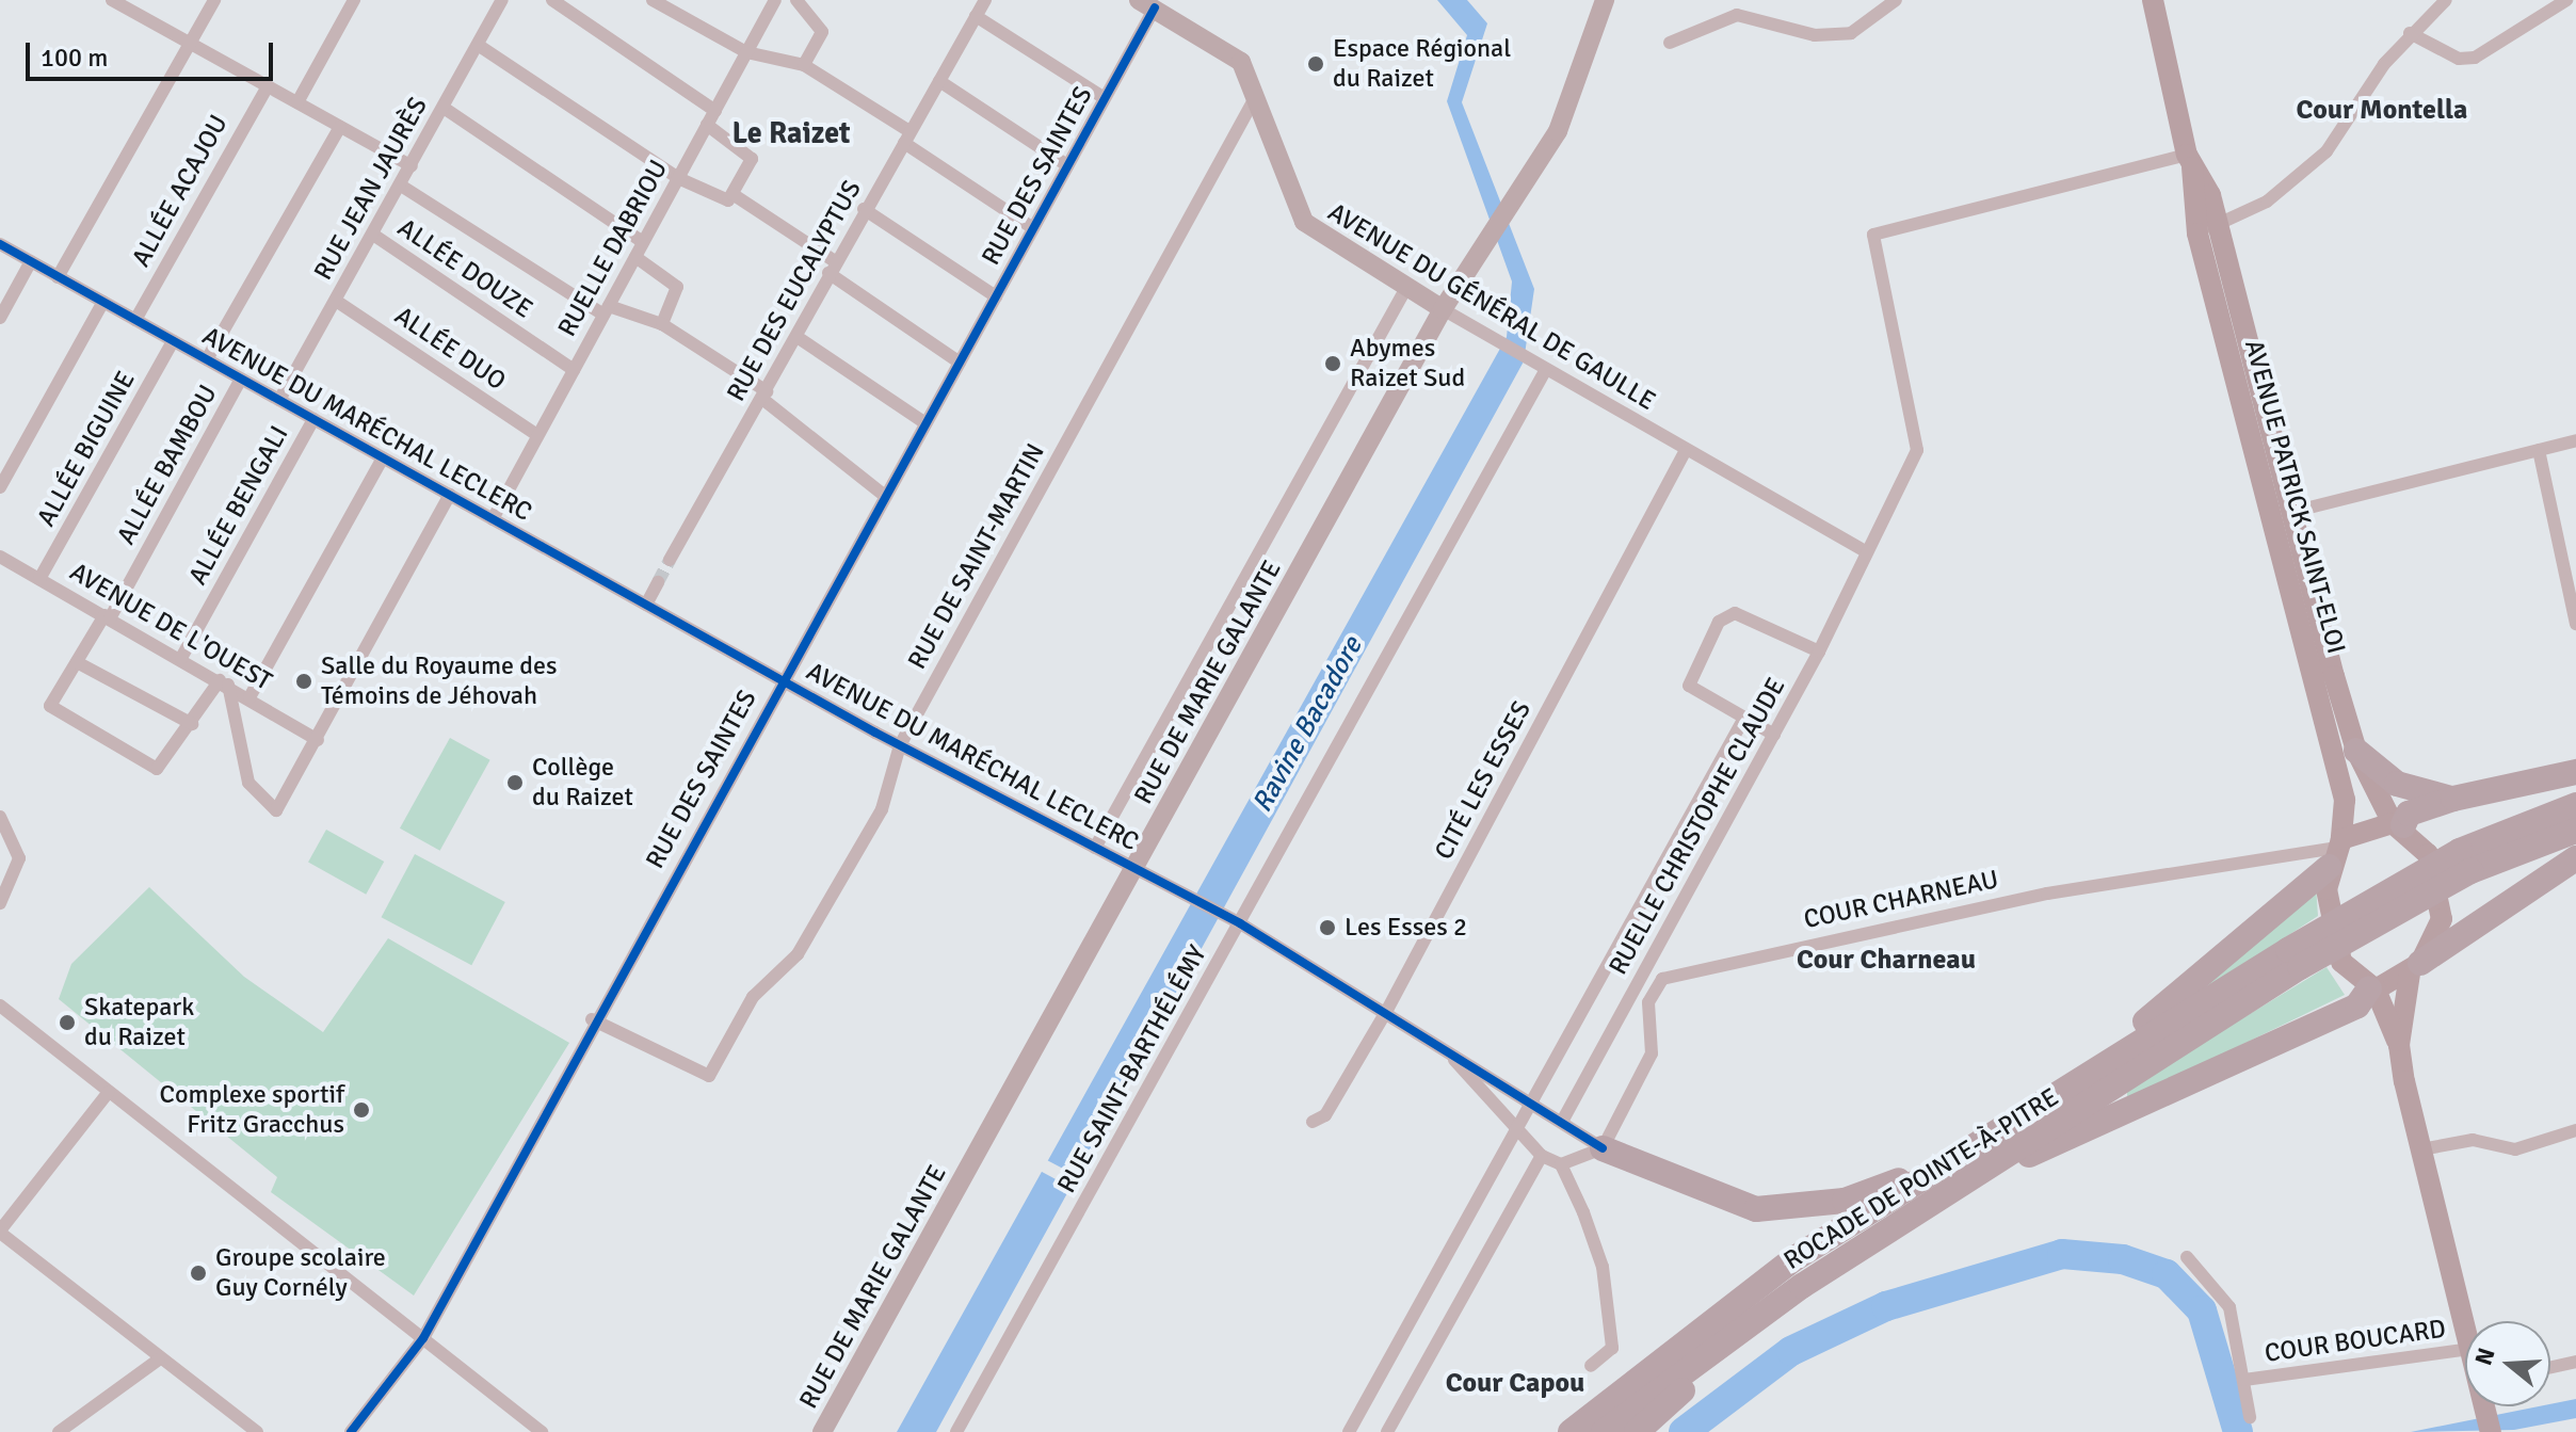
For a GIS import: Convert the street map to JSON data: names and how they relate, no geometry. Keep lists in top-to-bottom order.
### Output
{
  "streets": {
    "highway": ["ROCADE DE POINTE-À-PITRE"],
    "main road": ["AVENUE DU GÉNÉRAL DE GAULLE", "AVENUE PATRICK SAINT-ELOI", "RUE DE MARIE GALANTE"],
    "street": [
      "RUE DES SAINTES",
      "RUE JEAN JAURÈS",
      "ALLÉE ACAJOU",
      "RUELLE DABRIOU",
      "ALLÉE DOUZE",
      "RUE DES EUCALYPTUS",
      "ALLÉE DUO",
      "AVENUE DU MARÉCHAL LECLERC",
      "ALLÉE BIGUINE",
      "ALLÉE BAMBOU",
      "ALLÉE BENGALI",
      "RUE DE SAINT-MARTIN",
      "AVENUE DE L'OUEST",
      "CITÉ LES ESSES",
      "RUELLE CHRISTOPHE CLAUDE",
      "COUR CHARNEAU",
      "RUE SAINT-BARTHÉLÉMY",
      "COUR BOUCARD"
    ]
  },
  "crossings": [
    ["RUE DES SAINTES", "AVENUE DU GÉNÉRAL DE GAULLE"],
    ["RUE DES SAINTES", "AVENUE DU MARÉCHAL LECLERC"],
    ["RUE DES SAINTES", "RUE DE SAINT-MARTIN"],
    ["RUE JEAN JAURÈS", "ALLÉE DOUZE"],
    ["RUE JEAN JAURÈS", "ALLÉE DUO"],
    ["RUE JEAN JAURÈS", "AVENUE DU MARÉCHAL LECLERC"],
    ["ALLÉE ACAJOU", "AVENUE DU MARÉCHAL LECLERC"],
    ["RUELLE DABRIOU", "ALLÉE DOUZE"],
    ["RUELLE DABRIOU", "ALLÉE DUO"],
    ["RUELLE DABRIOU", "AVENUE DU MARÉCHAL LECLERC"],
    ["AVENUE DU GÉNÉRAL DE GAULLE", "RUE DE SAINT-MARTIN"],
    ["AVENUE DU GÉNÉRAL DE GAULLE", "RUE DE MARIE GALANTE"],
    ["AVENUE DU GÉNÉRAL DE GAULLE", "CITÉ LES ESSES"],
    ["AVENUE DU GÉNÉRAL DE GAULLE", "RUELLE CHRISTOPHE CLAUDE"],
    ["AVENUE DU GÉNÉRAL DE GAULLE", "RUE SAINT-BARTHÉLÉMY"],
    ["AVENUE DU MARÉCHAL LECLERC", "ALLÉE BIGUINE"],
    ["AVENUE DU MARÉCHAL LECLERC", "ALLÉE BAMBOU"],
    ["AVENUE DU MARÉCHAL LECLERC", "ALLÉE BENGALI"],
    ["AVENUE DU MARÉCHAL LECLERC", "RUE DE SAINT-MARTIN"],
    ["AVENUE DU MARÉCHAL LECLERC", "RUE DE MARIE GALANTE"],
    ["AVENUE DU MARÉCHAL LECLERC", "CITÉ LES ESSES"],
    ["AVENUE DU MARÉCHAL LECLERC", "RUELLE CHRISTOPHE CLAUDE"],
    ["AVENUE DU MARÉCHAL LECLERC", "COUR CHARNEAU"],
    ["AVENUE DU MARÉCHAL LECLERC", "RUE SAINT-BARTHÉLÉMY"],
    ["ALLÉE BIGUINE", "AVENUE DE L'OUEST"],
    ["ALLÉE BAMBOU", "AVENUE DE L'OUEST"],
    ["AVENUE PATRICK SAINT-ELOI", "RUELLE CHRISTOPHE CLAUDE"],
    ["AVENUE PATRICK SAINT-ELOI", "COUR CHARNEAU"],
    ["ALLÉE BENGALI", "AVENUE DE L'OUEST"]
  ],
  "districts": [
    "Cour Montella",
    "Le Raizet",
    "Cour Charneau",
    "Cour Capou"
  ],
  "water": ["Ravine Bacadore"],
  "places": [
    "Espace Régional du Raizet",
    "Abymes Raizet Sud",
    "Salle du Royaume des Témoins de Jéhovah",
    "Collège du Raizet",
    "Les Esses 2",
    "Skatepark du Raizet",
    "Complexe sportif Fritz Gracchus",
    "Groupe scolaire Guy Cornély"
  ],
  "scale_bar": "100 m",
  "north": "left"
}
